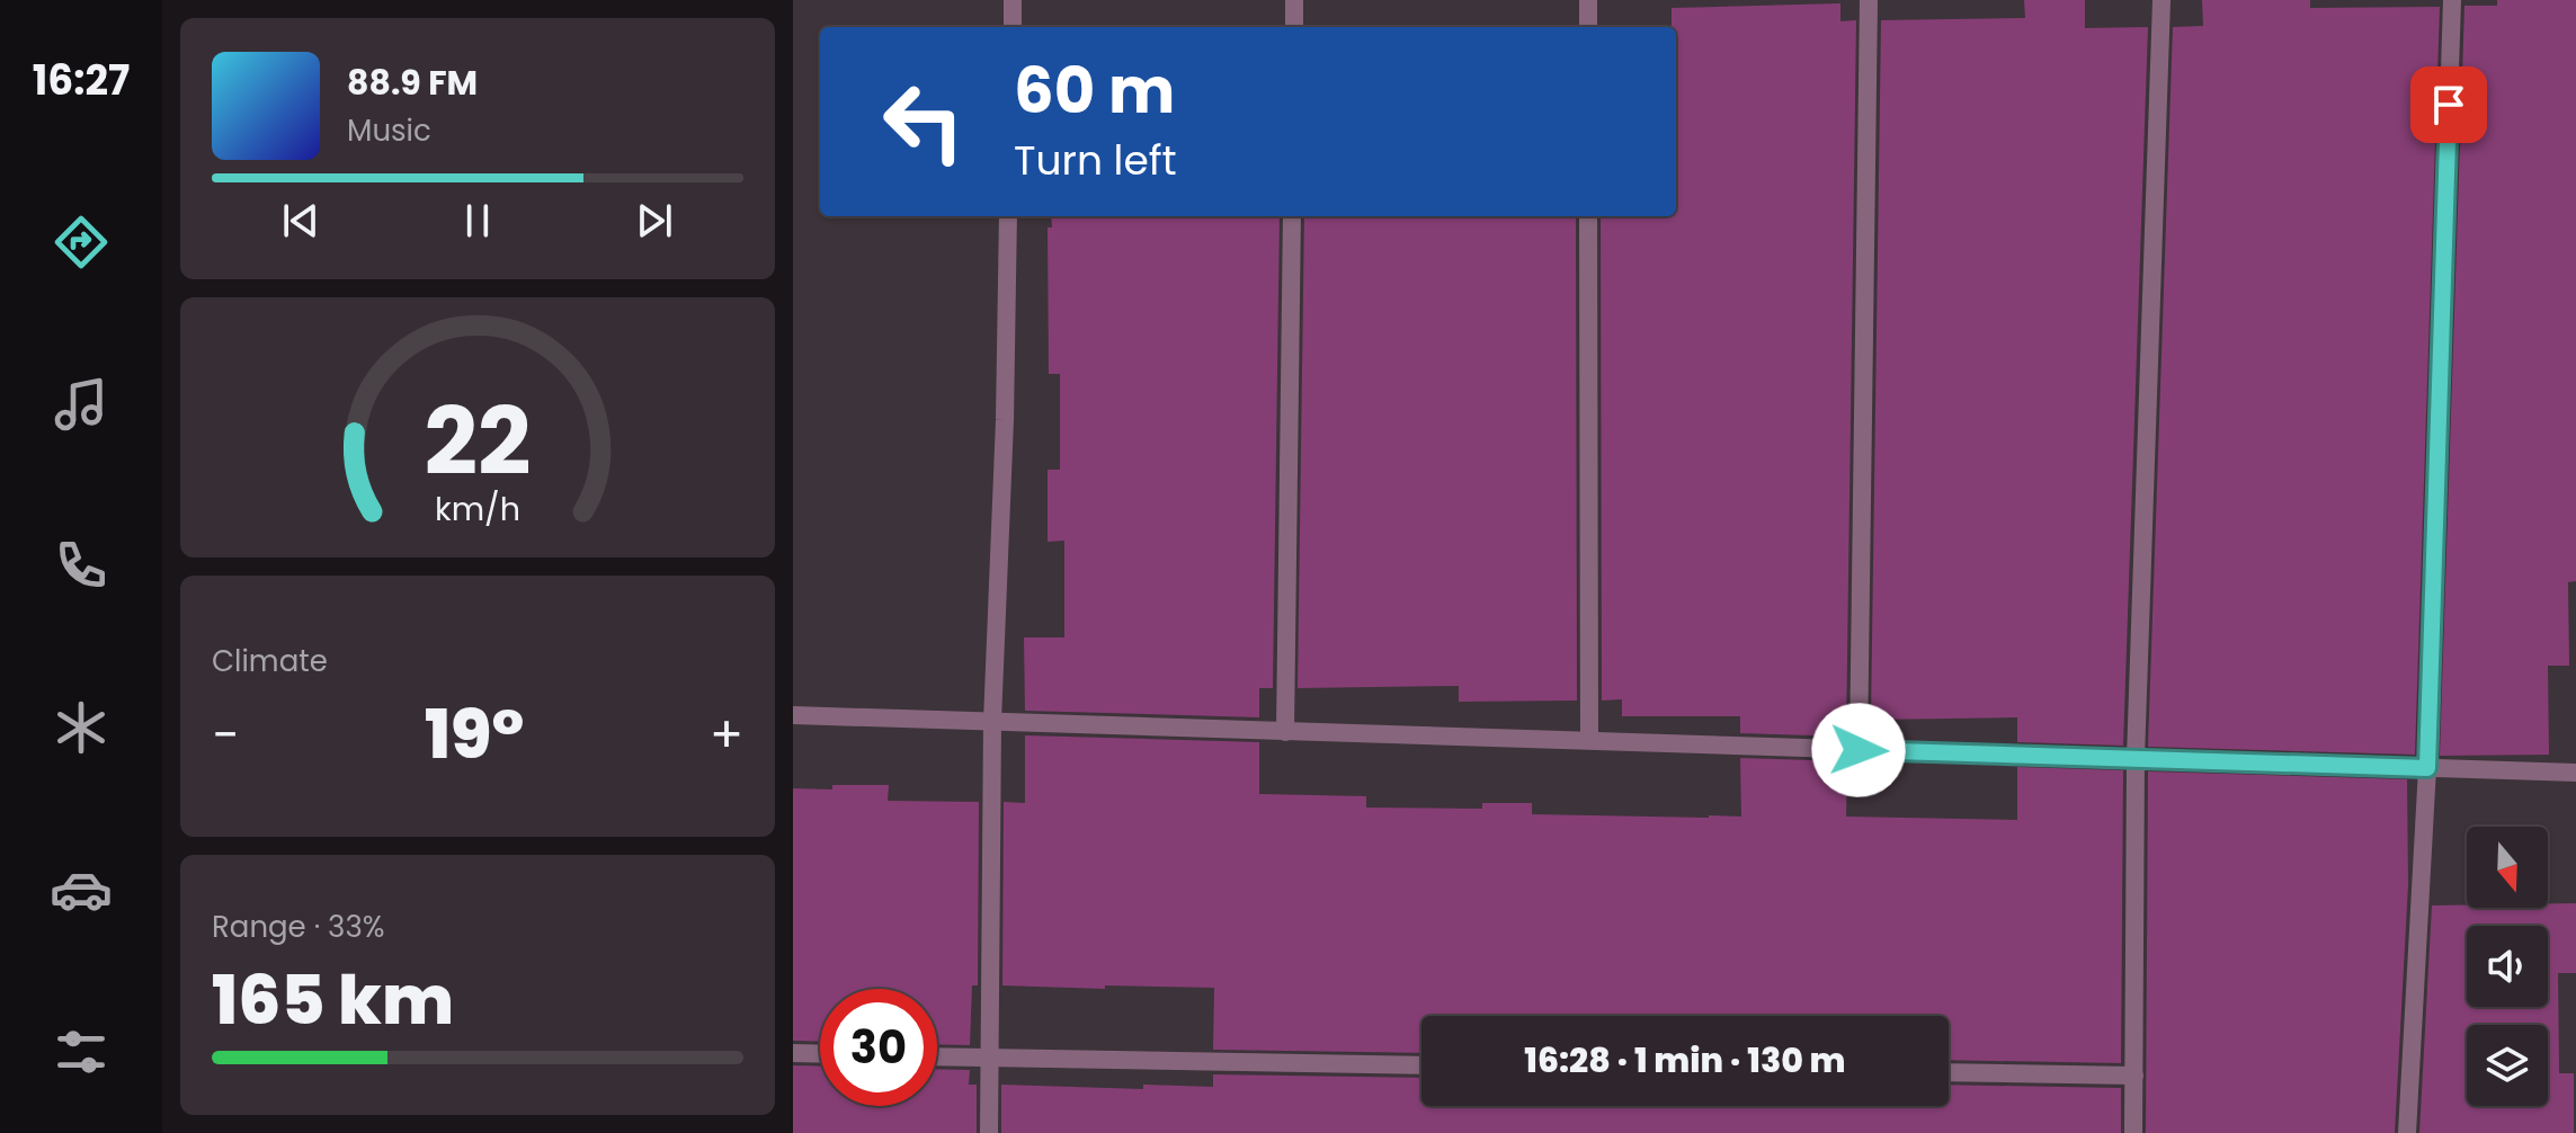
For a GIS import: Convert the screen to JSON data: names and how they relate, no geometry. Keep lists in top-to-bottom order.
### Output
{
  "north": "bottom",
  "page": {
    "tabs": "16:27",
    "turn": ["60 m", "Turn left"],
    "song": ["88.9 FM", "Music"],
    "tile": [
      "Climate",
      ["Range · 33%", "165 km"]
    ],
    "heat": ["−", "19°", "+"],
    "limit": "30",
    "trip": "16:28 · 1 min · 130 m",
    "gauge": ["22", "km/h"]
  }
}
